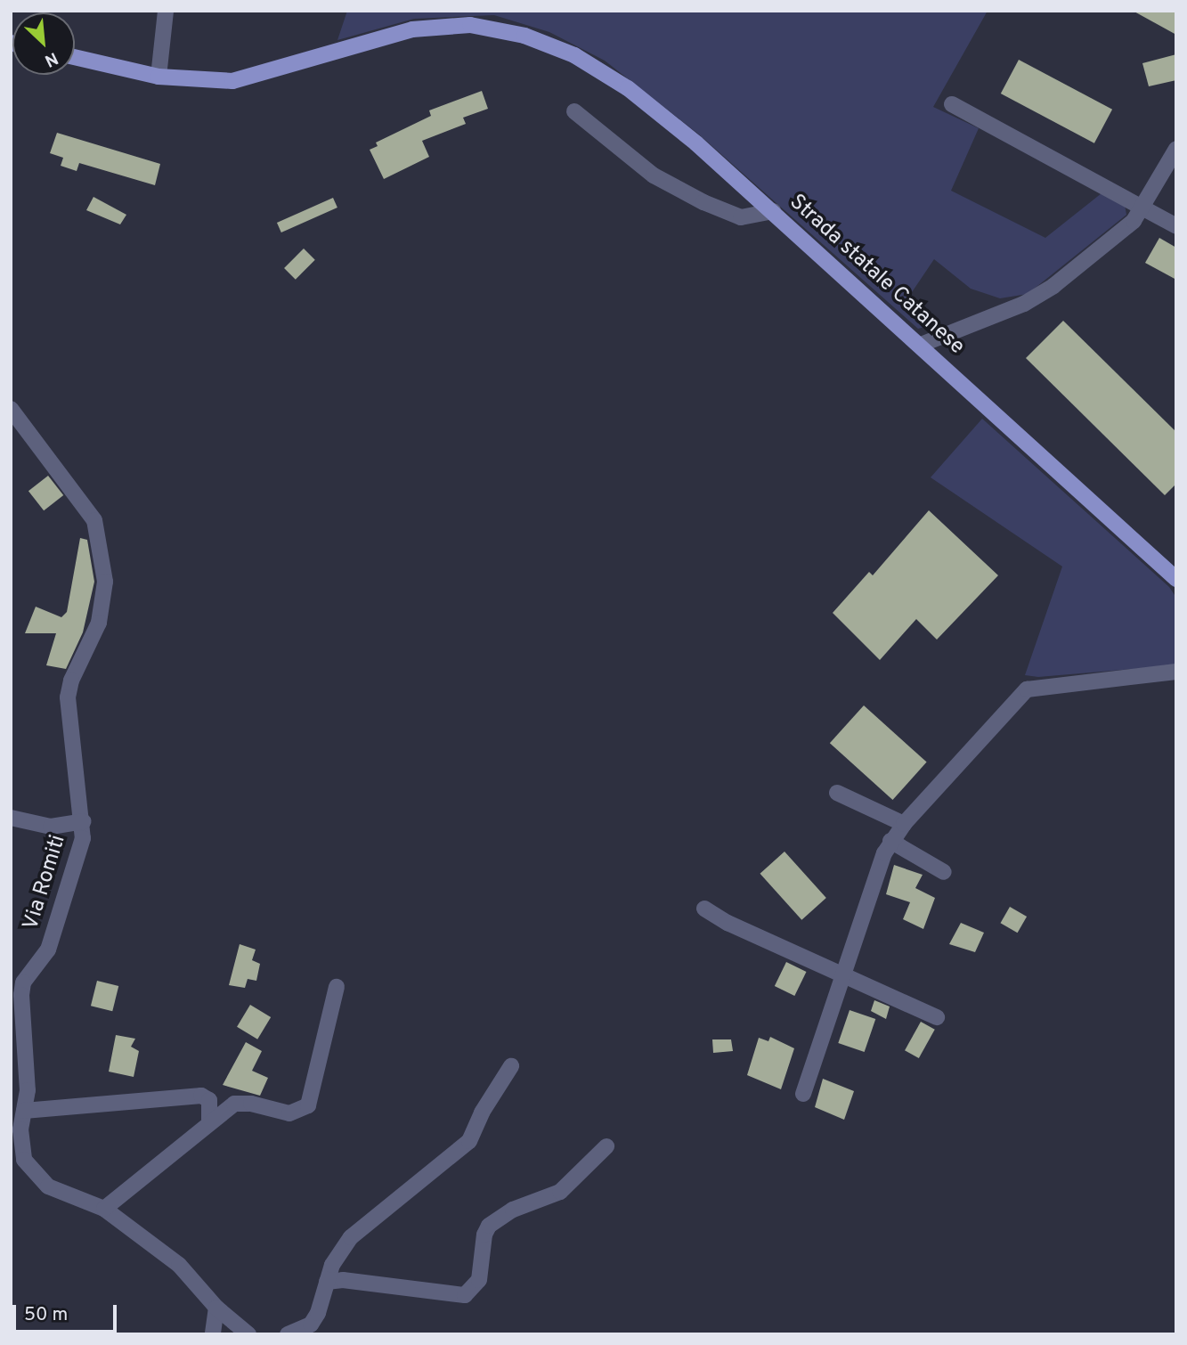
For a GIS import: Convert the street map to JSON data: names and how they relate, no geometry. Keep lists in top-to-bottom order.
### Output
{
  "streets": {
    "main road": ["Strada statale Catanese"],
    "street": ["Via Romiti"]
  },
  "scale_bar": "50 m",
  "north": "bottom right"
}
